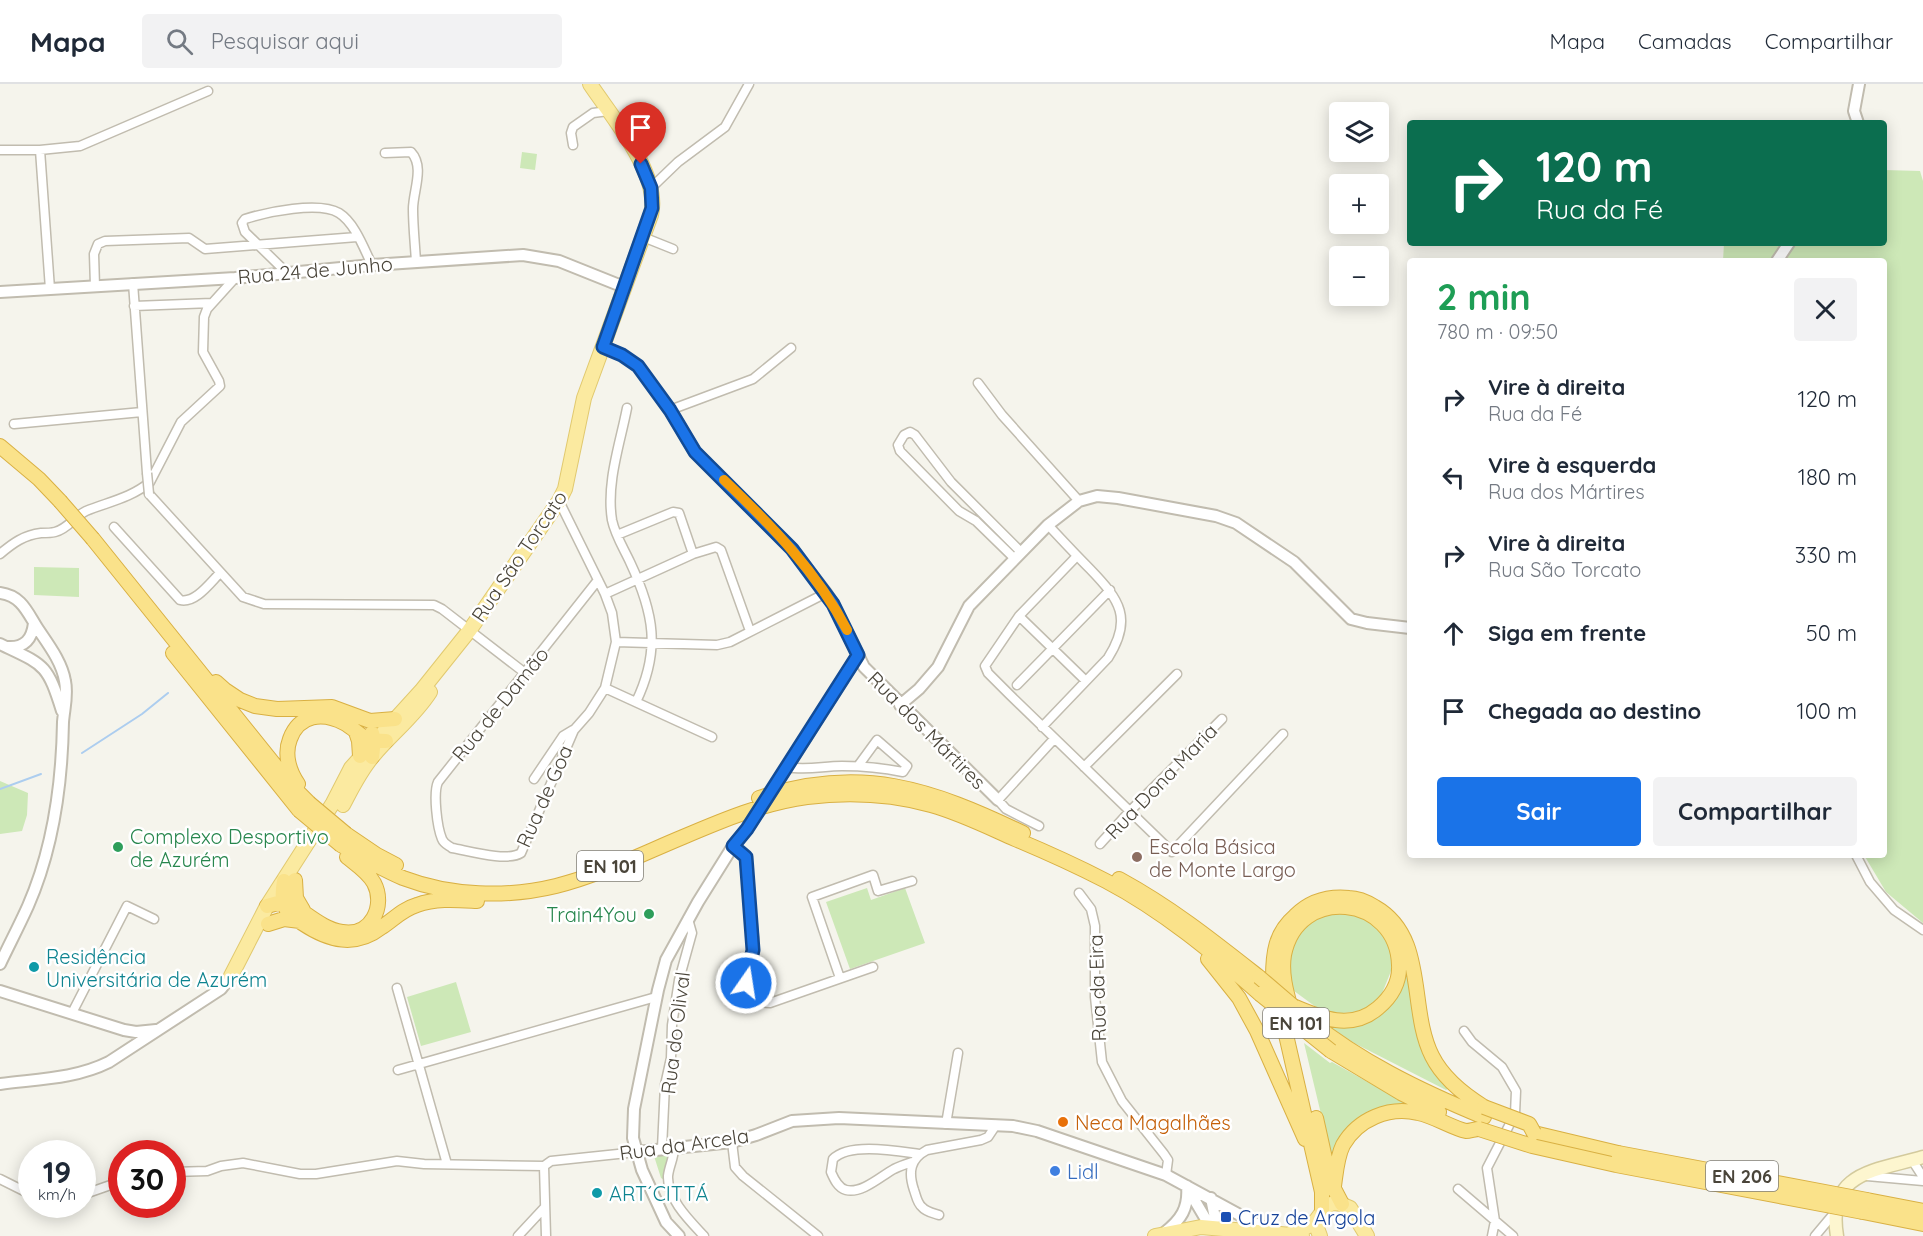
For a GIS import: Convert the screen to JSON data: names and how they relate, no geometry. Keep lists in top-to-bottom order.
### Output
{
  "streets": {
    "highway": ["EN 101", "EN 206"],
    "main road": ["Rua São Torcato"],
    "street": [
      "Rua 24 de Junho",
      "Rua de Damão",
      "Rua dos Mártires",
      "Rua Dona Maria",
      "Rua de Goa",
      "Rua da Eira",
      "Rua do Olival",
      "Rua da Arcela"
    ]
  },
  "crossings": [
    ["Rua 24 de Junho", "Rua São Torcato"],
    ["Rua São Torcato", "Rua dos Mártires"],
    ["Rua São Torcato", "Rua de Goa"],
    ["Rua de Damão", "Rua de Goa"],
    ["EN 101", "EN 206"],
    ["Rua da Eira", "Rua da Arcela"],
    ["Rua do Olival", "Rua da Arcela"]
  ],
  "places": {
    "other": [
      "Complexo Desportivo de Azurém",
      "Escola Básica de Monte Largo",
      "Train4You",
      "Residência Universitária de Azurém",
      "Neca Magalhães",
      "Lidl",
      "ART´CITTÁ"
    ],
    "transit": ["Cruz de Argola"]
  },
  "page": {
    "header": "Mapa",
    "search": "Pesquisar aqui",
    "nav": ["Mapa", "Camadas", "Compartilhar"],
    "map_buttons": ["+", "−"],
    "turn": ["120 m", "Rua da Fé"],
    "heading": ["2 min", "780 m · 09:50"],
    "list": [
      {
        "name": "Vire à direita",
        "note": "Rua da Fé",
        "value": "120 m"
      },
      {
        "name": "Vire à esquerda",
        "note": "Rua dos Mártires",
        "value": "180 m"
      },
      {
        "name": "Vire à direita",
        "note": "Rua São Torcato",
        "value": "330 m"
      },
      {
        "name": "Siga em frente",
        "value": "50 m"
      },
      {
        "name": "Chegada ao destino",
        "value": "100 m"
      }
    ],
    "buttons": ["Sair", "Compartilhar"],
    "speed": "19 km/h",
    "limit": "30"
  }
}
